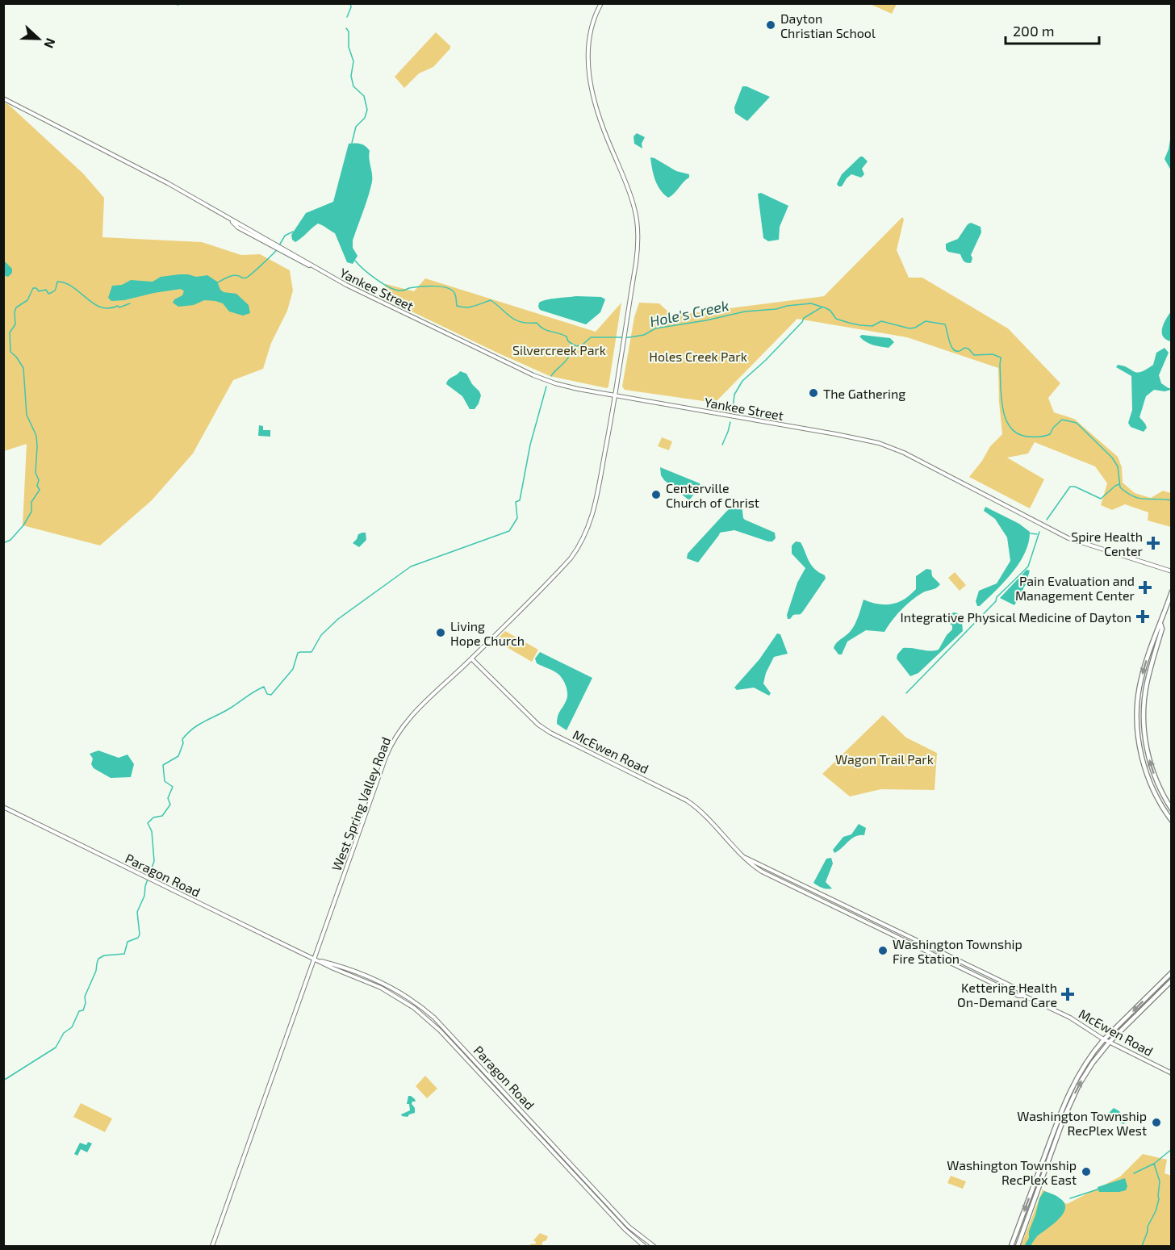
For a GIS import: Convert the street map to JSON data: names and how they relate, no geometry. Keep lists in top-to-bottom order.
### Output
{
  "streets": {
    "street": [
      "Yankee Street",
      "McEwen Road",
      "West Spring Valley Road",
      "Paragon Road"
    ]
  },
  "crossings": [
    ["Yankee Street", "West Spring Valley Road"],
    ["McEwen Road", "West Spring Valley Road"],
    ["West Spring Valley Road", "Paragon Road"]
  ],
  "water": ["Hole's Creek"],
  "parks": ["Silvercreek Park", "Holes Creek Park", "Wagon Trail Park"],
  "places": {
    "other": [
      "Dayton Christian School",
      "The Gathering",
      "Centerville Church of Christ",
      "Living Hope Church",
      "Washington Township Fire Station",
      "Washington Township RecPlex West",
      "Washington Township RecPlex East"
    ],
    "health": [
      "Spire Health Center",
      "Pain Evaluation and Management Center",
      "Integrative Physical Medicine of Dayton",
      "Kettering Health On-Demand Care"
    ]
  },
  "scale_bar": "200 m",
  "north": "right"
}
